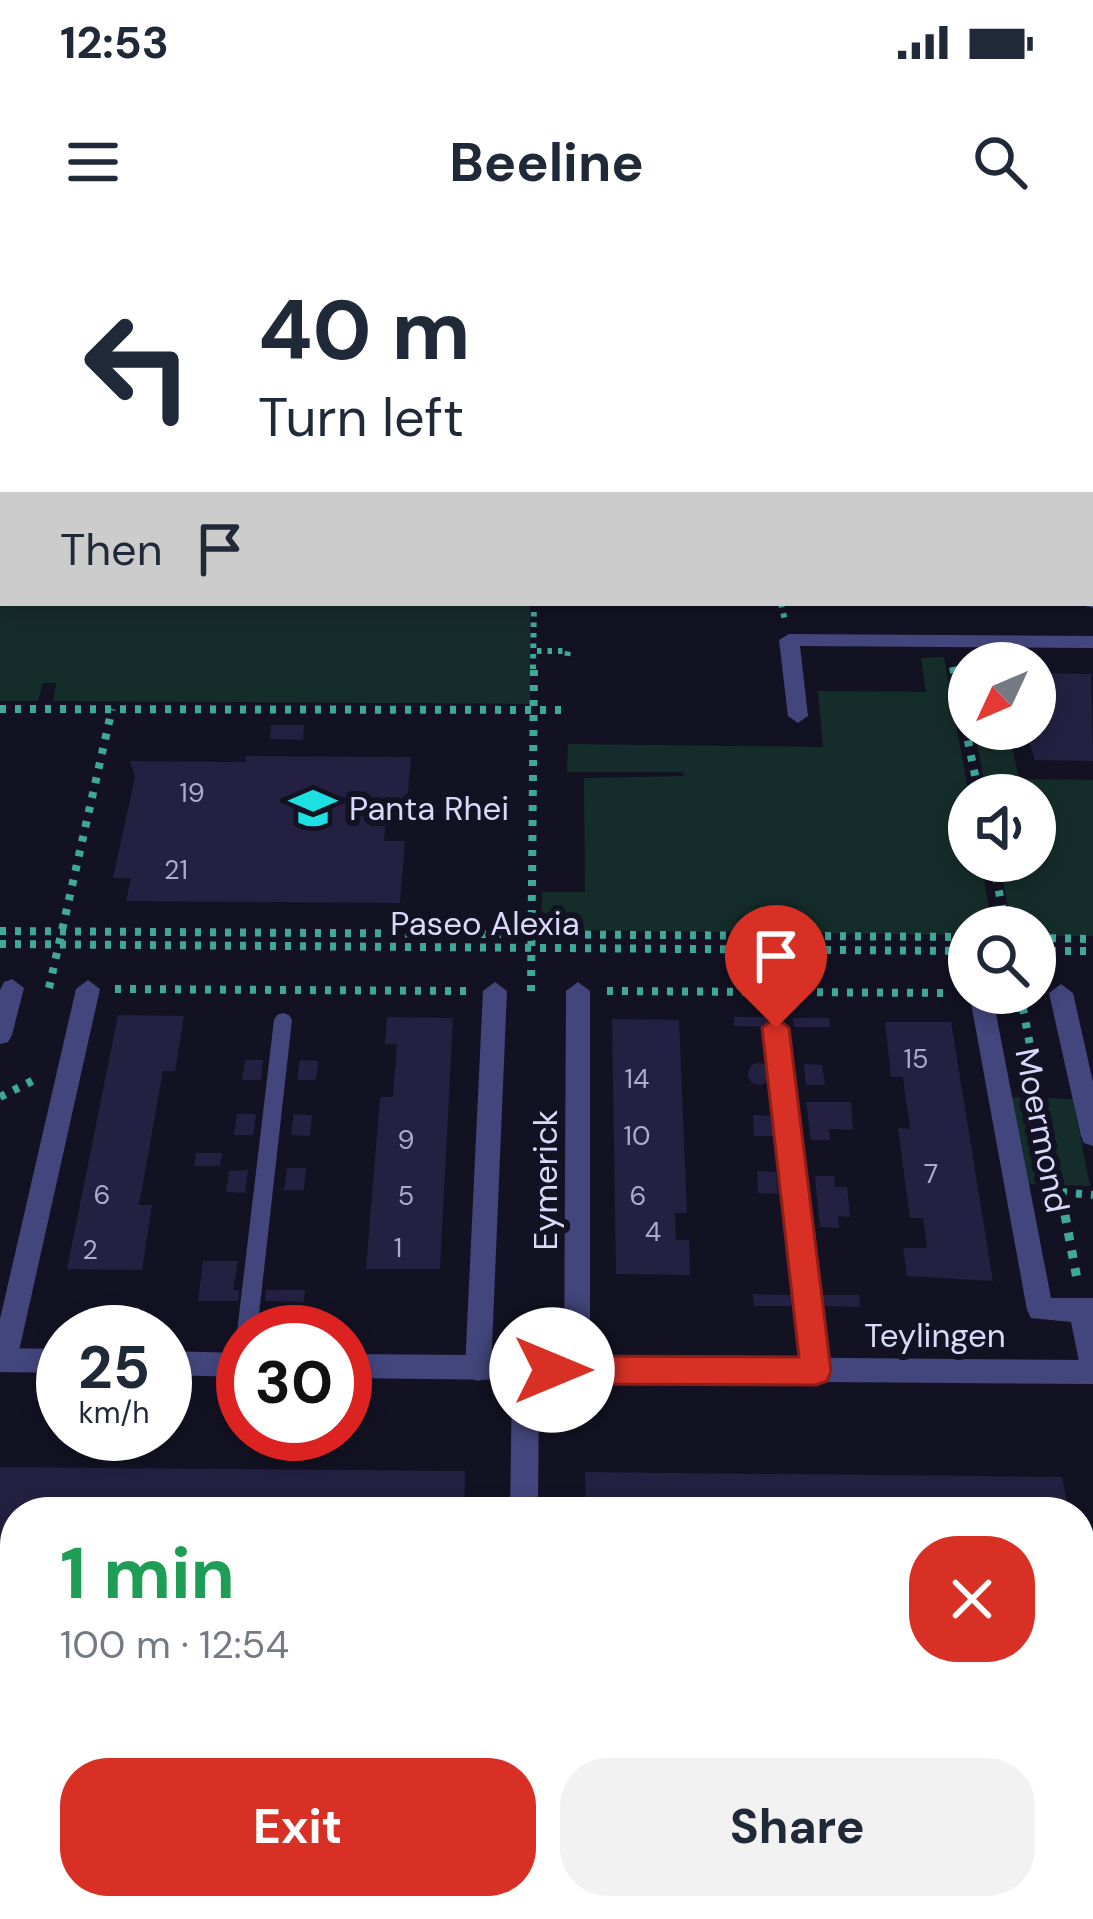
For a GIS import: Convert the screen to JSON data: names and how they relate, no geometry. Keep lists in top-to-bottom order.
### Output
{
  "streets": {
    "street": ["Moermond", "Eymerick", "Teylingen"],
    "path": ["Paseo Alexia"]
  },
  "crossings": [
    ["Moermond", "Teylingen"],
    ["Eymerick", "Teylingen"]
  ],
  "places": {
    "school or university": ["Panta Rhei"]
  },
  "house_numbers": [
    "19",
    "21",
    "15",
    "14",
    "10",
    "9",
    "7",
    "6",
    "5",
    "6",
    "4",
    "1",
    "2"
  ],
  "north": "bottom left",
  "page": {
    "status": "12:53",
    "header": "Beeline",
    "turn": ["40 m", "Turn left"],
    "then": "Then",
    "speed": "25 km/h",
    "limit": "30",
    "heading": ["1 min", "100 m · 12:54"],
    "buttons": ["Exit", "Share"]
  }
}
